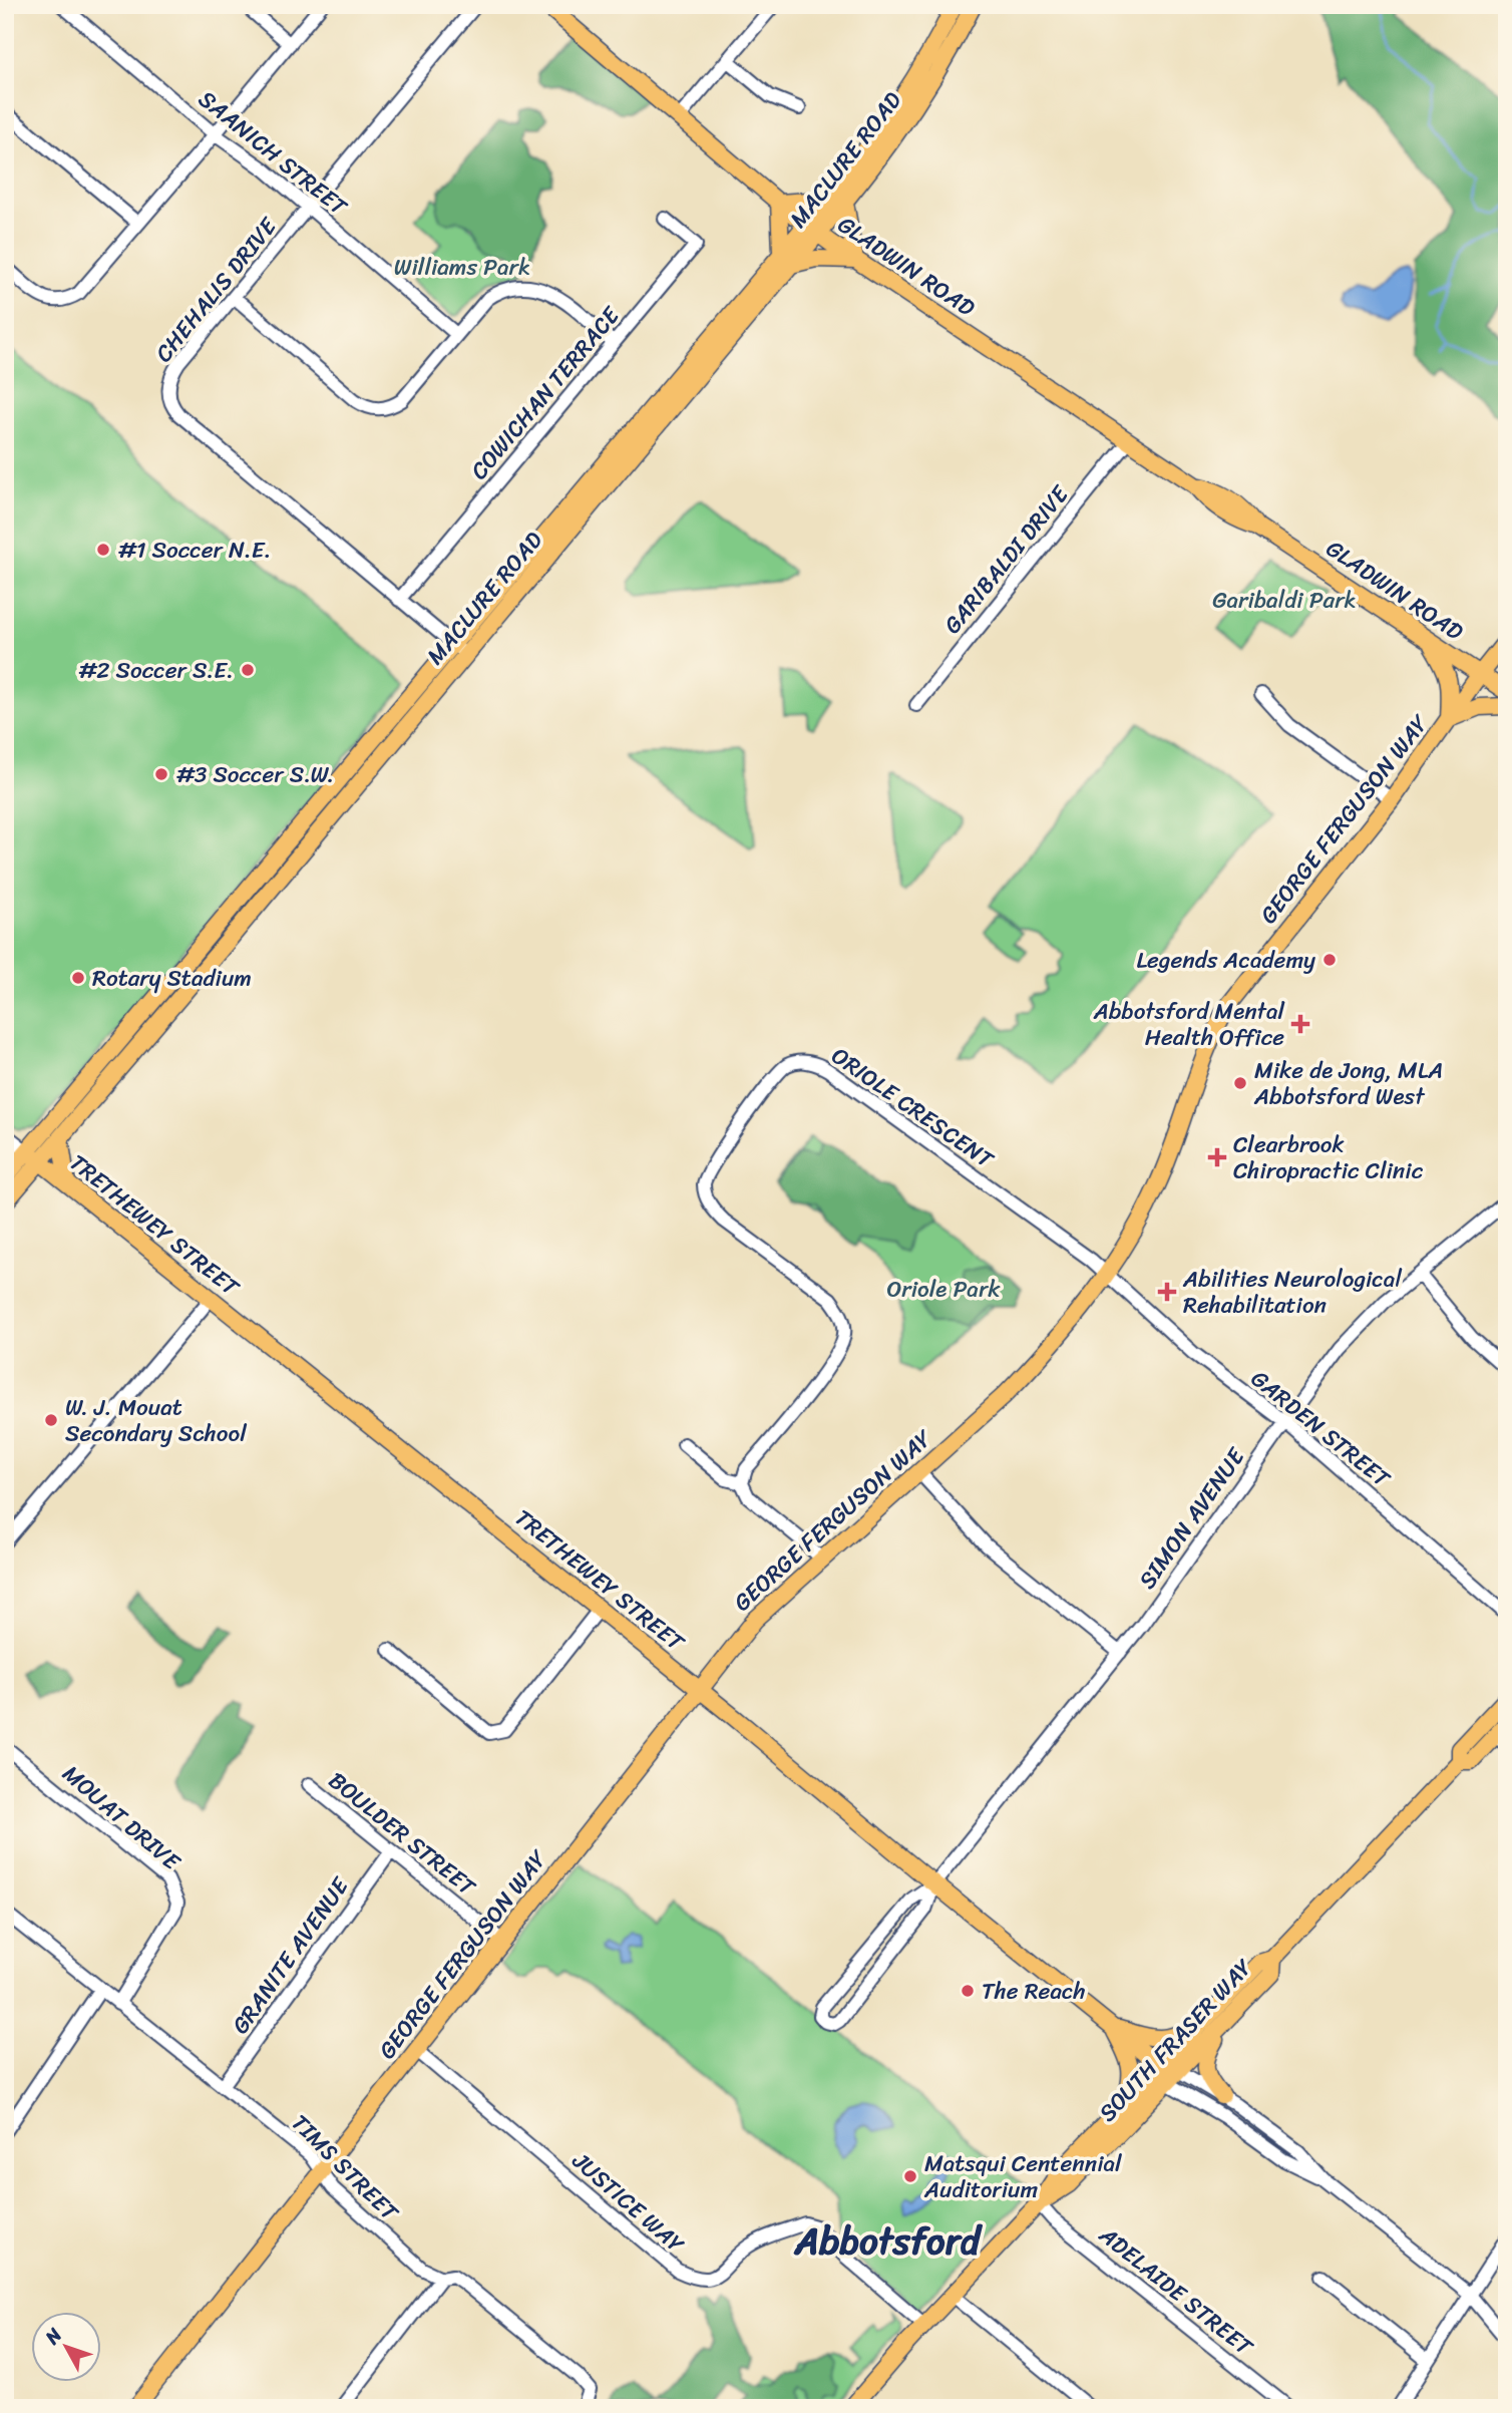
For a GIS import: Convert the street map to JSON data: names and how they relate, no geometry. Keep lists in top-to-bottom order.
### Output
{
  "streets": {
    "main road": [
      "MACLURE ROAD",
      "GLADWIN ROAD",
      "GEORGE FERGUSON WAY",
      "TRETHEWEY STREET",
      "SOUTH FRASER WAY"
    ],
    "street": [
      "SAANICH STREET",
      "CHEHALIS DRIVE",
      "COWICHAN TERRACE",
      "GARIBALDI DRIVE",
      "ORIOLE CRESCENT",
      "GARDEN STREET",
      "SIMON AVENUE",
      "MOUAT DRIVE",
      "BOULDER STREET",
      "GRANITE AVENUE",
      "TIMS STREET",
      "JUSTICE WAY",
      "ADELAIDE STREET"
    ]
  },
  "crossings": [
    ["SAANICH STREET", "CHEHALIS DRIVE"],
    ["MACLURE ROAD", "GLADWIN ROAD"],
    ["MACLURE ROAD", "CHEHALIS DRIVE"],
    ["MACLURE ROAD", "TRETHEWEY STREET"],
    ["GLADWIN ROAD", "GARIBALDI DRIVE"],
    ["GLADWIN ROAD", "GEORGE FERGUSON WAY"],
    ["CHEHALIS DRIVE", "COWICHAN TERRACE"],
    ["GEORGE FERGUSON WAY", "ORIOLE CRESCENT"],
    ["GEORGE FERGUSON WAY", "TRETHEWEY STREET"],
    ["GEORGE FERGUSON WAY", "GARDEN STREET"],
    ["GEORGE FERGUSON WAY", "BOULDER STREET"],
    ["GEORGE FERGUSON WAY", "TIMS STREET"],
    ["GEORGE FERGUSON WAY", "JUSTICE WAY"],
    ["ORIOLE CRESCENT", "GARDEN STREET"],
    ["TRETHEWEY STREET", "SIMON AVENUE"],
    ["TRETHEWEY STREET", "SOUTH FRASER WAY"],
    ["GARDEN STREET", "SIMON AVENUE"],
    ["MOUAT DRIVE", "TIMS STREET"],
    ["BOULDER STREET", "GRANITE AVENUE"],
    ["GRANITE AVENUE", "TIMS STREET"],
    ["SOUTH FRASER WAY", "JUSTICE WAY"],
    ["SOUTH FRASER WAY", "ADELAIDE STREET"]
  ],
  "districts": ["Abbotsford"],
  "parks": ["Williams Park", "Garibaldi Park", "Oriole Park"],
  "places": {
    "other": [
      "#1 Soccer N.E.",
      "#2 Soccer S.E.",
      "#3 Soccer S.W.",
      "Legends Academy",
      "Rotary Stadium",
      "Mike de Jong, MLA Abbotsford West",
      "W. J. Mouat Secondary School",
      "The Reach",
      "Matsqui Centennial Auditorium"
    ],
    "health": ["Abbotsford Mental Health Office", "Clearbrook Chiropractic Clinic", "Abilities Neurological Rehabilitation"]
  },
  "north": "top left"
}
